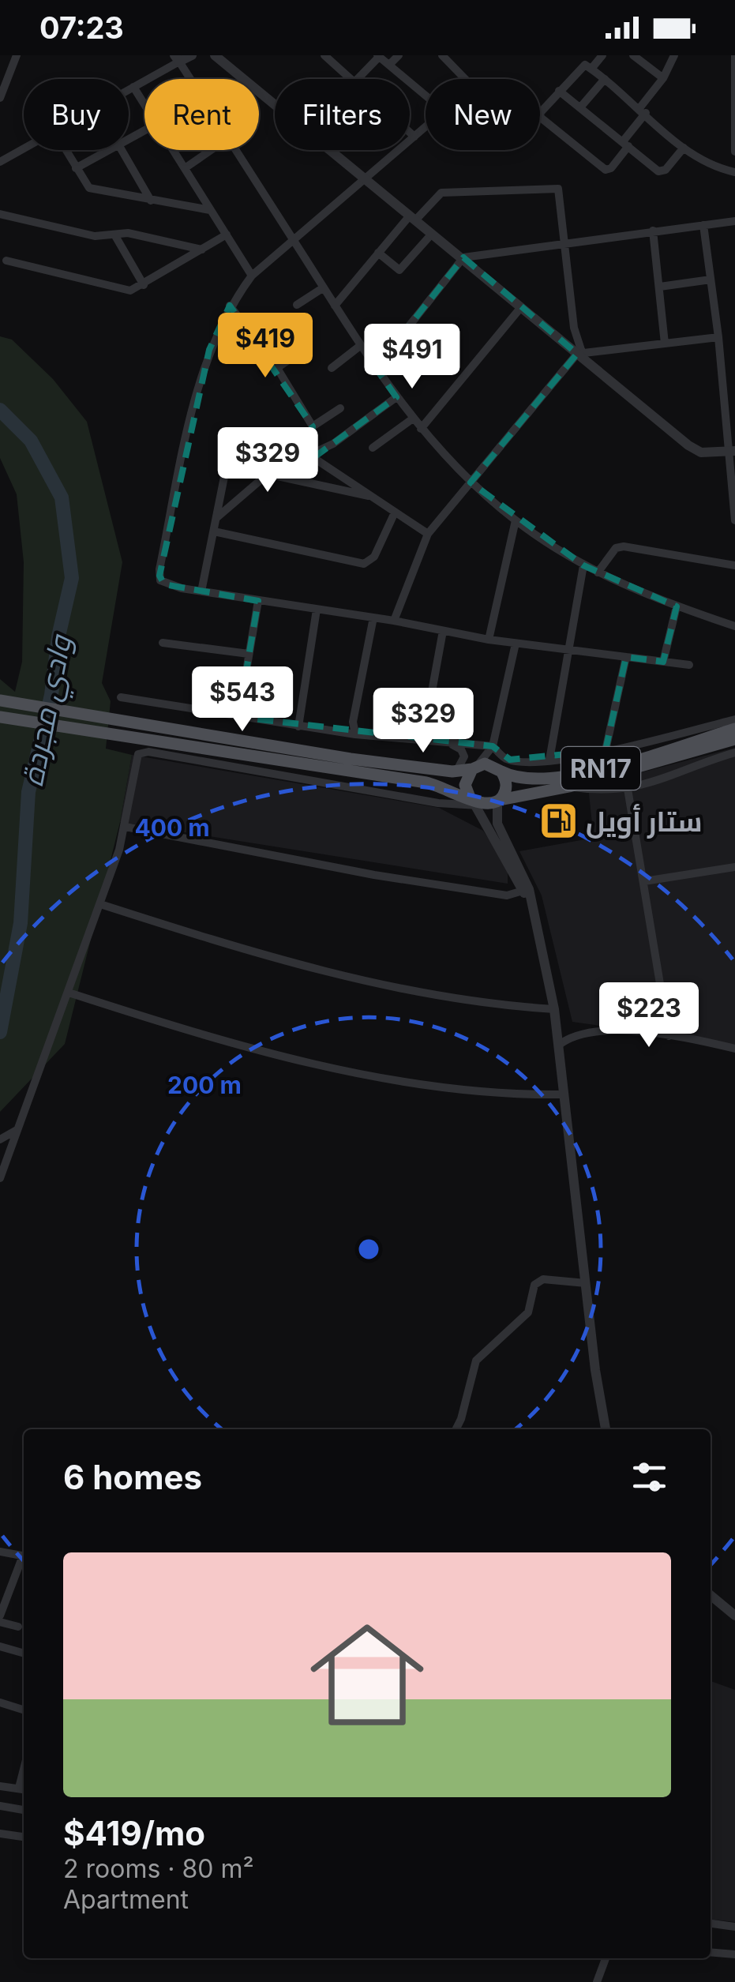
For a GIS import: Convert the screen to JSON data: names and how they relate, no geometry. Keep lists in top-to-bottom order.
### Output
{
  "streets": {
    "main road": ["RN17"]
  },
  "water": ["وادي مجردة"],
  "places": {
    "fuel station": ["ستار أويل"]
  },
  "page": {
    "status": "07:23",
    "chip": [
      "Buy",
      "Rent",
      "Filters",
      "New"
    ],
    "price": [
      "$419",
      "$491",
      "$329",
      "$543",
      "$329",
      "$223"
    ],
    "heading": "6 homes",
    "list": [
      {
        "name": "$419/mo",
        "note": "2 rooms · 80 m² · Apartment"
      }
    ]
  },
  "rings": ["400 m", "200 m"]
}
